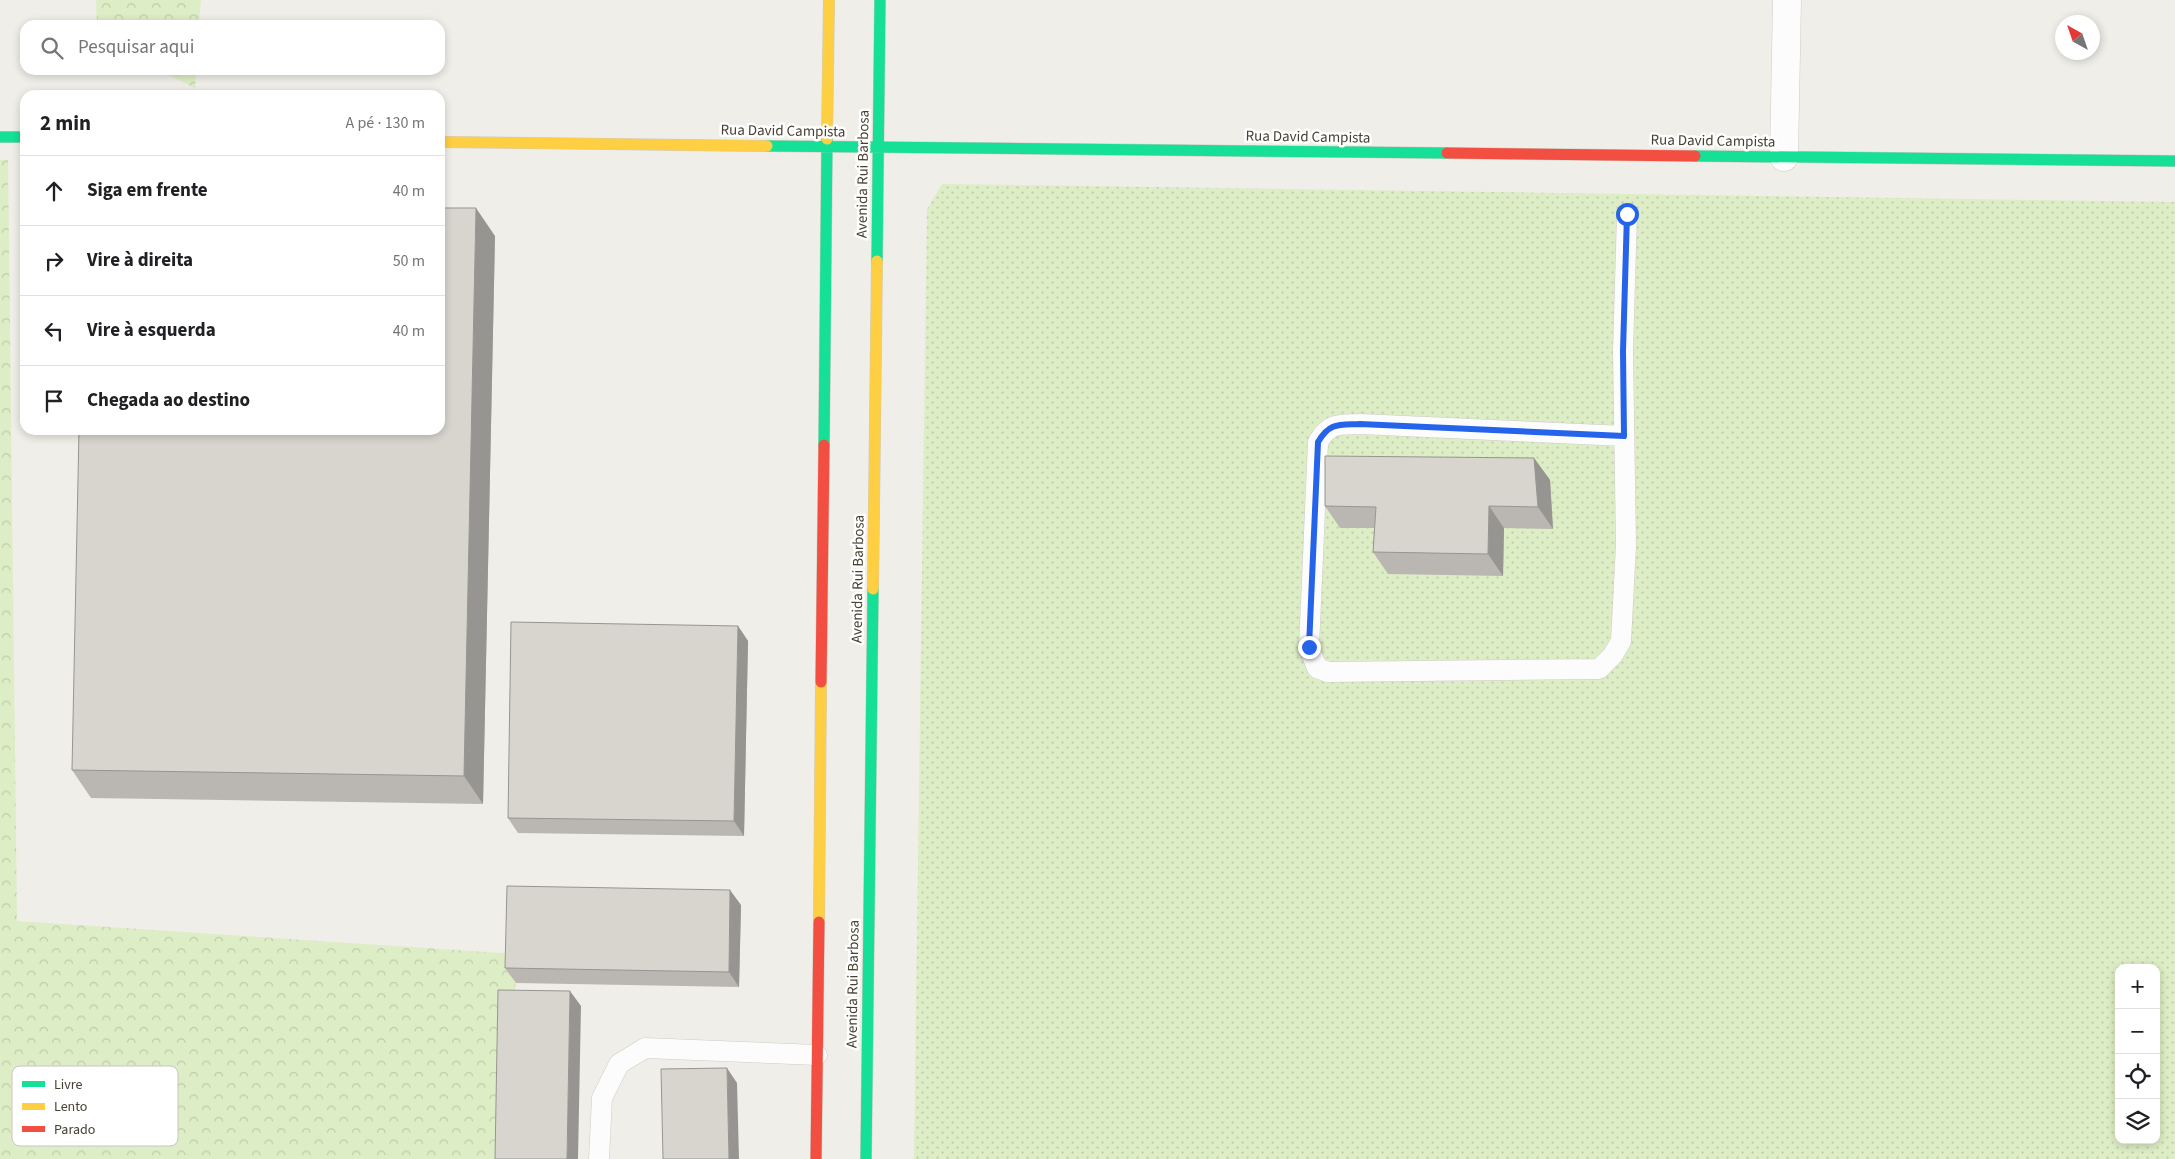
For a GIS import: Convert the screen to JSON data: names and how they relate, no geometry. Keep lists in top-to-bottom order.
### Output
{
  "streets": {
    "main road": ["Rua David Campista", "Avenida Rui Barbosa"]
  },
  "crossings": [
    ["Rua David Campista", "Avenida Rui Barbosa"]
  ],
  "legend": ["Livre", "Lento", "Parado"],
  "north": "top left",
  "page": {
    "search": "Pesquisar aqui",
    "heading": ["2 min", "A pé · 130 m"],
    "list": [
      ["Siga em frente", "40 m"],
      ["Vire à direita", "50 m"],
      ["Vire à esquerda", "40 m"],
      "Chegada ao destino"
    ],
    "map_buttons": ["+", "−"]
  }
}
